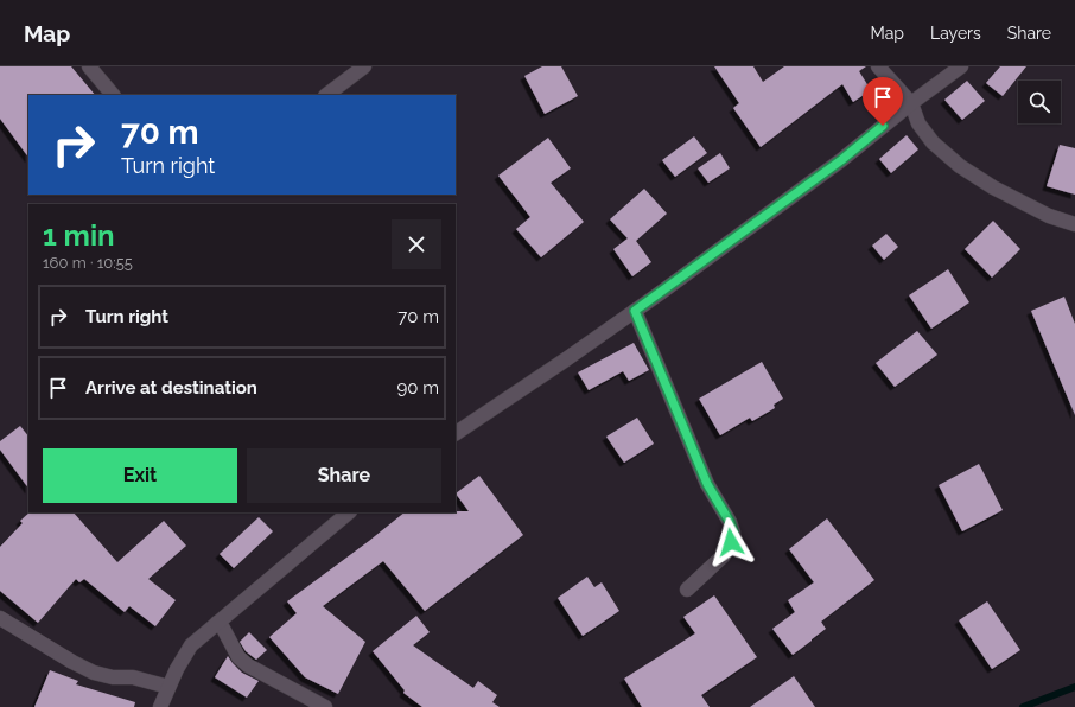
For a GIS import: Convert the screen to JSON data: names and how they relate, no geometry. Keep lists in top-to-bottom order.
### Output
{
  "page": {
    "header": "Map",
    "nav": ["Map", "Layers", "Share"],
    "turn": ["70 m", "Turn right"],
    "heading": ["1 min", "160 m · 10:55"],
    "list": [
      {
        "name": "Turn right",
        "value": "70 m"
      },
      {
        "name": "Arrive at destination",
        "value": "90 m"
      }
    ],
    "buttons": ["Exit", "Share"]
  }
}
